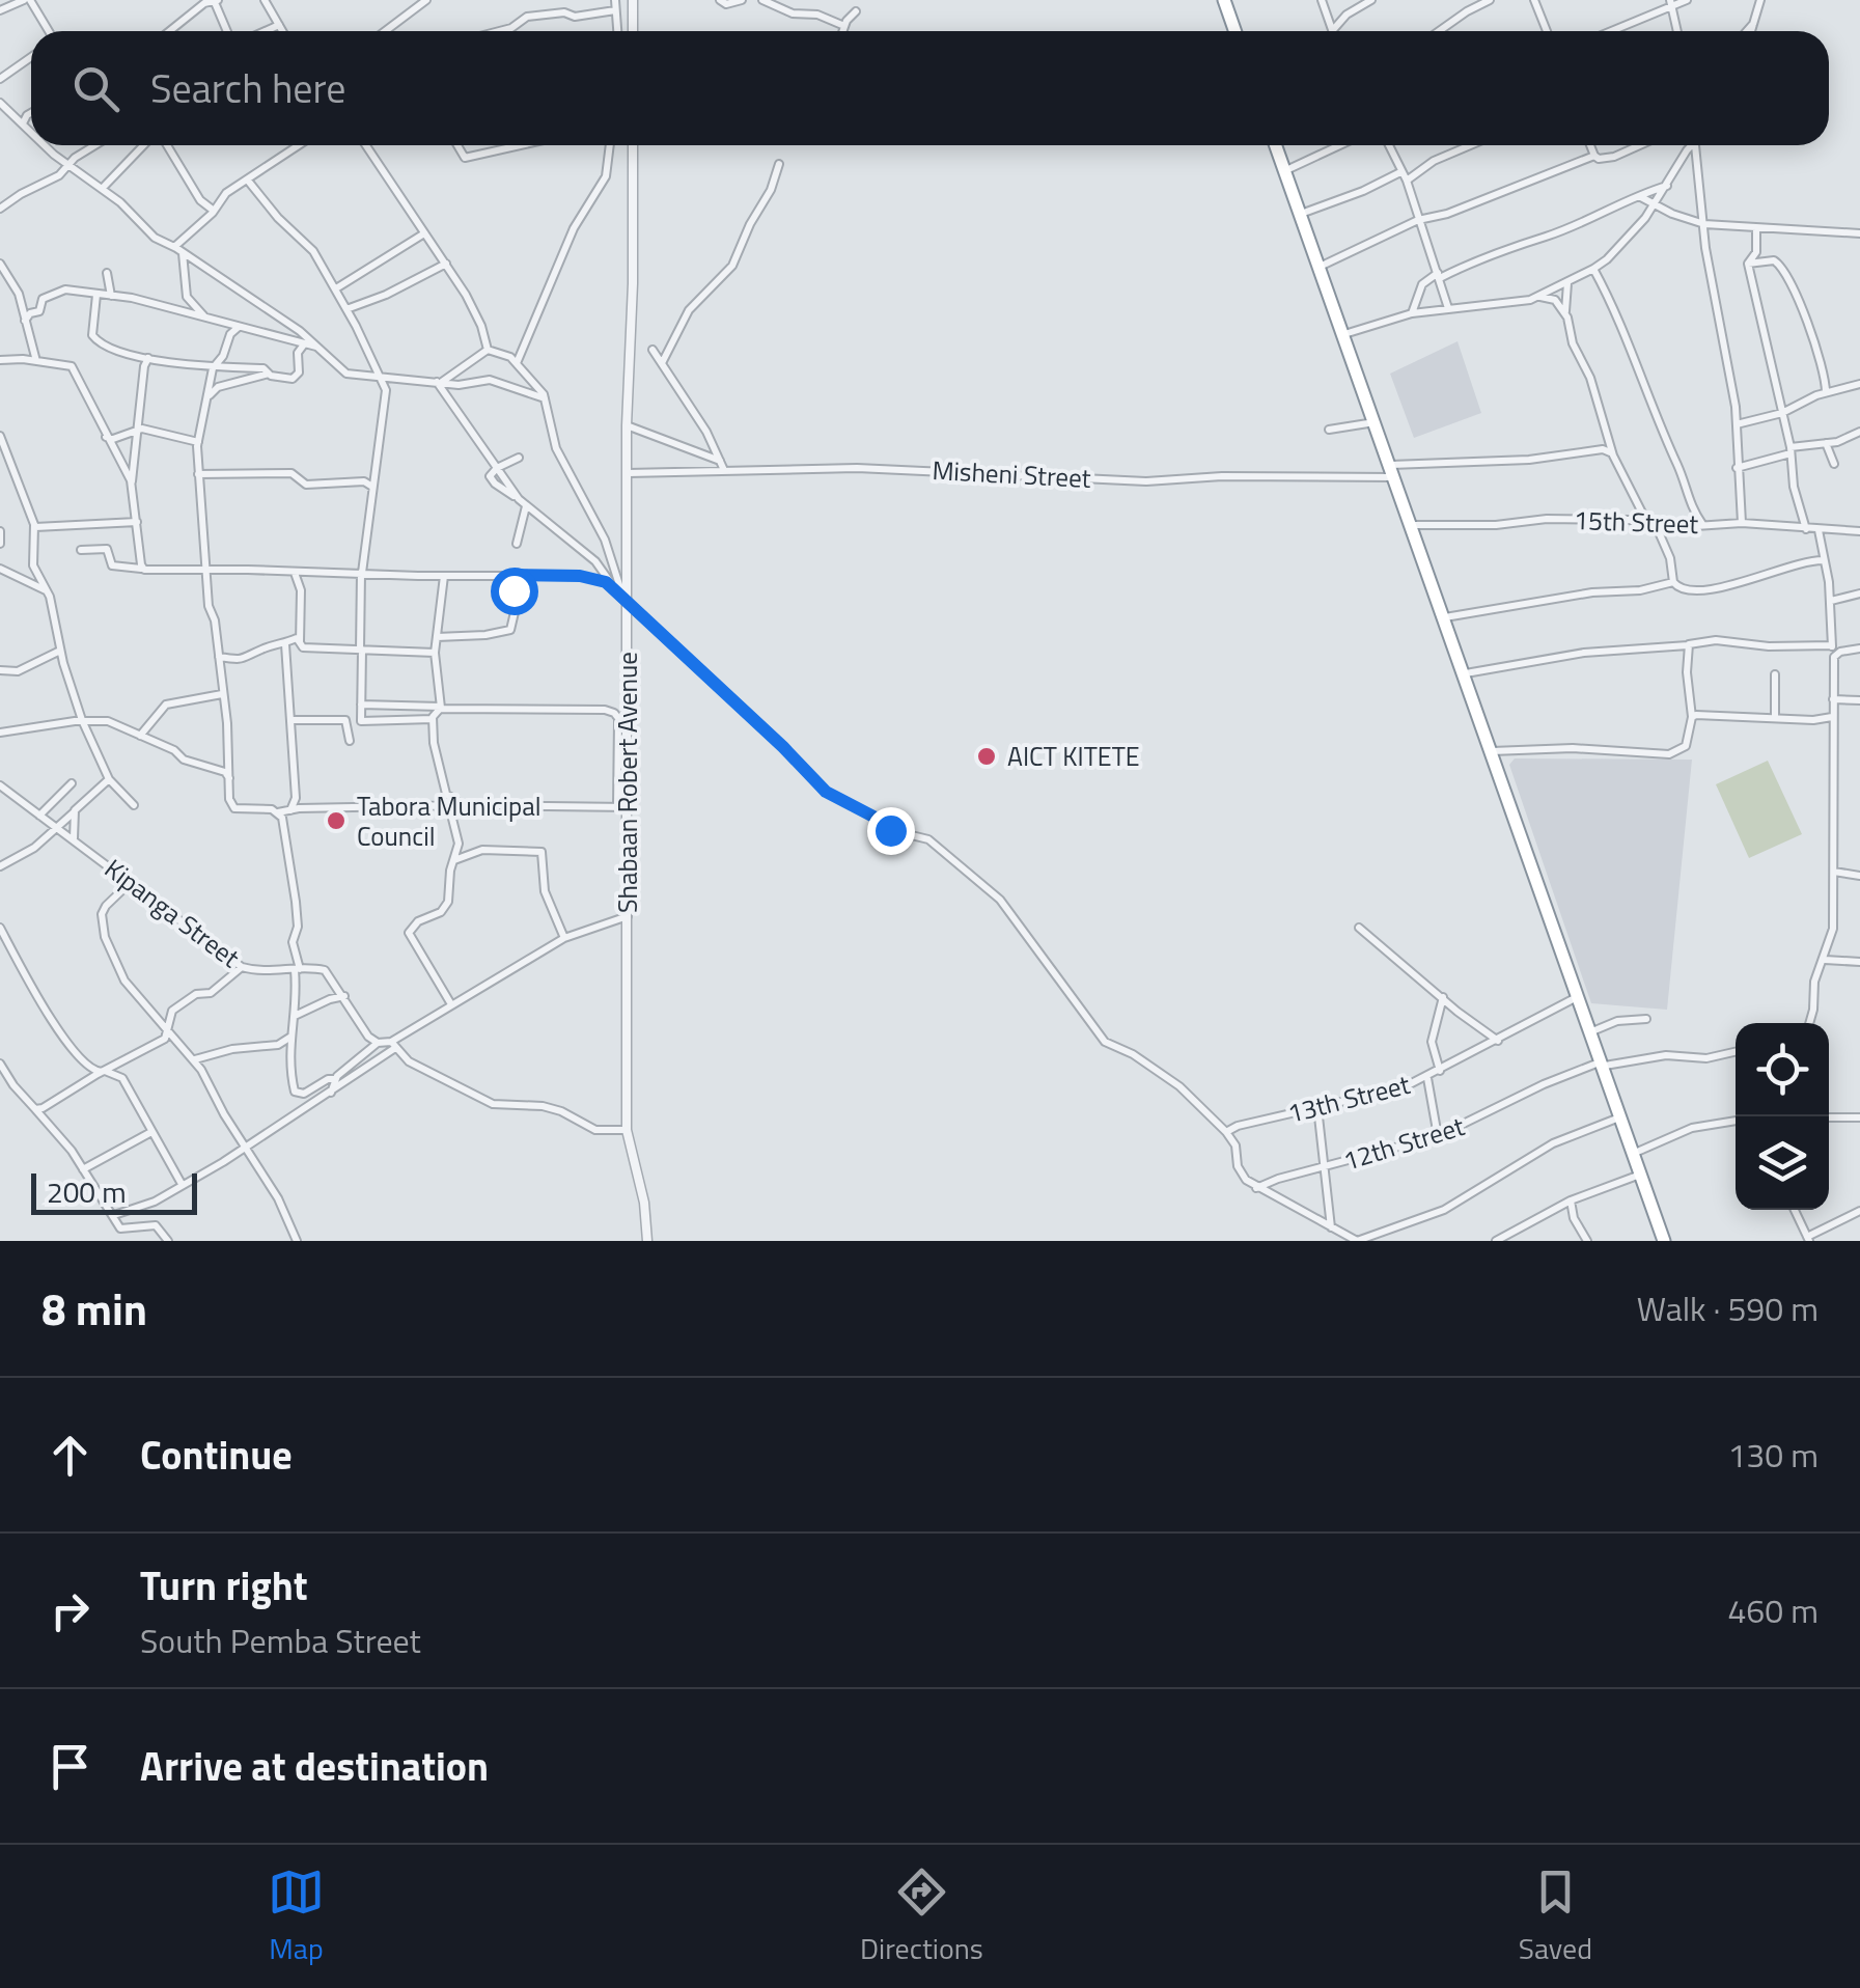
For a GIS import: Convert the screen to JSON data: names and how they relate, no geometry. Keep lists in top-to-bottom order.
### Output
{
  "streets": {
    "street": [
      "Misheni Street",
      "15th Street",
      "Shabaan Robert Avenue",
      "Kipanga Street",
      "13th Street",
      "12th Street"
    ]
  },
  "crossings": [
    ["Misheni Street", "Shabaan Robert Avenue"]
  ],
  "places": ["AICT KITETE", "Tabora Municipal Council"],
  "scale_bar": "200 m",
  "page": {
    "search": "Search here",
    "scale": "200 m",
    "heading": ["8 min", "Walk · 590 m"],
    "list": [
      ["Continue", "130 m"],
      ["Turn right", "South Pemba Street", "460 m"],
      "Arrive at destination"
    ],
    "nav": ["Map", "Directions", "Saved"]
  }
}
